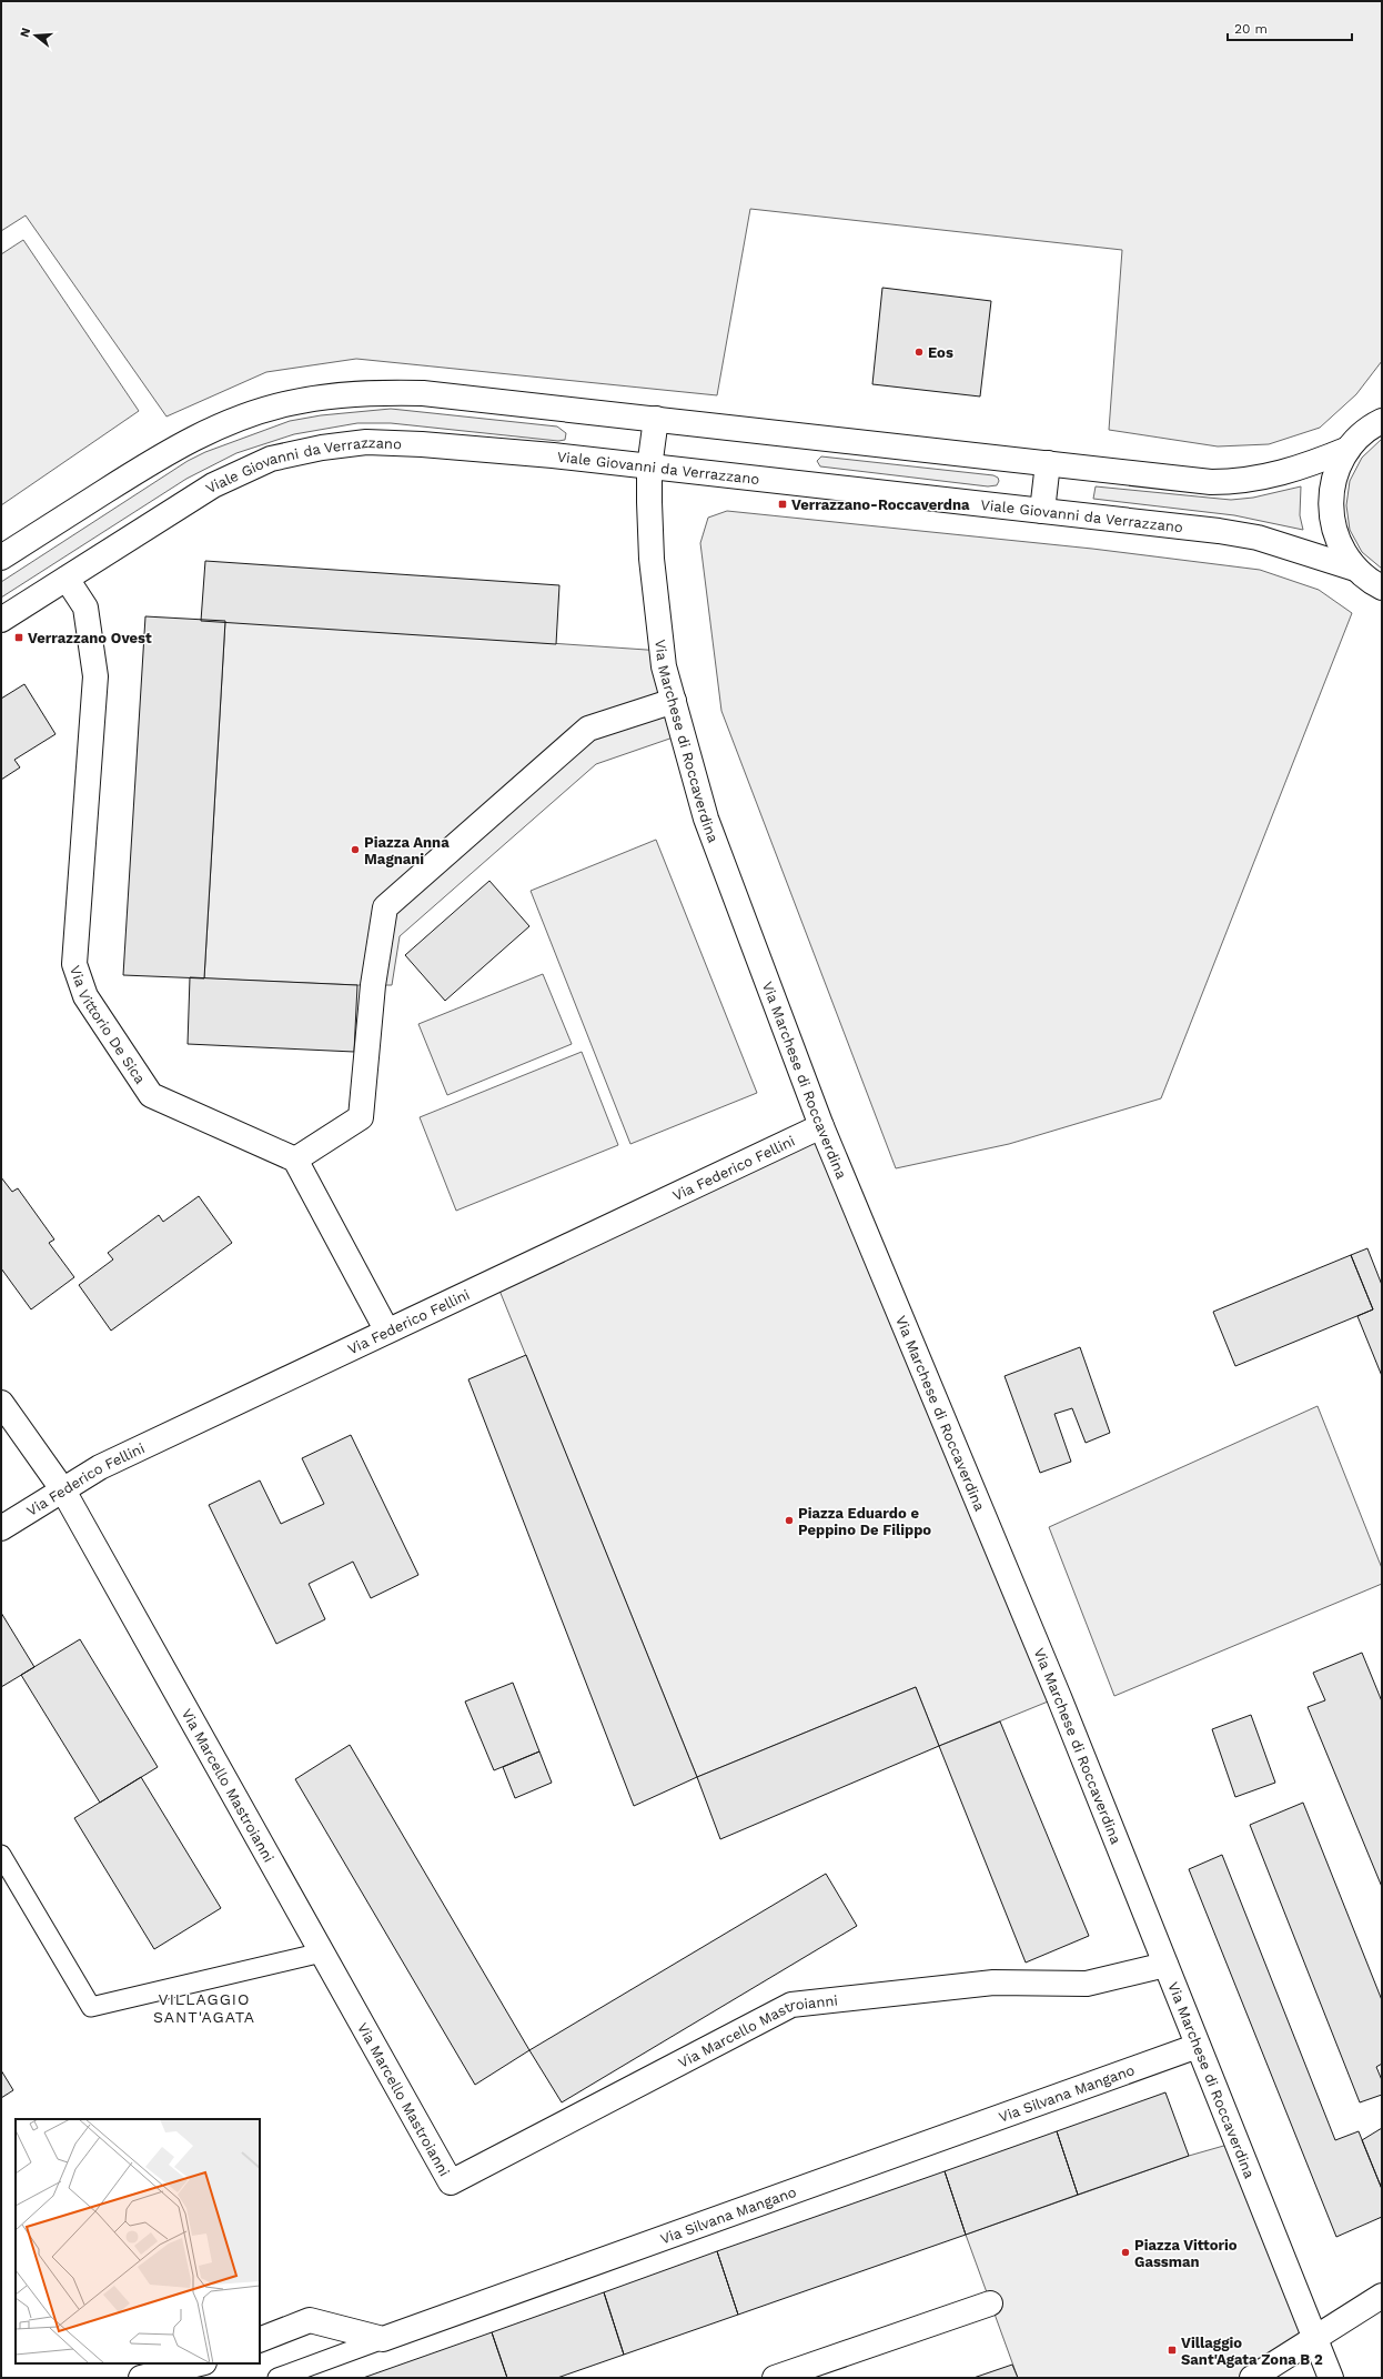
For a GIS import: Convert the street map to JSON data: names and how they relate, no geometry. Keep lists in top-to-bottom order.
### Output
{
  "streets": {
    "street": [
      "Viale Giovanni da Verrazzano",
      "Via Marchese di Roccaverdina",
      "Via Vittorio De Sica",
      "Via Federico Fellini",
      "Via Marcello Mastroianni",
      "Via Silvana Mangano"
    ]
  },
  "crossings": [
    ["Viale Giovanni da Verrazzano", "Via Marchese di Roccaverdina"],
    ["Viale Giovanni da Verrazzano", "Via Vittorio De Sica"],
    ["Via Marchese di Roccaverdina", "Via Federico Fellini"],
    ["Via Marchese di Roccaverdina", "Via Marcello Mastroianni"],
    ["Via Marchese di Roccaverdina", "Via Silvana Mangano"],
    ["Via Federico Fellini", "Via Marcello Mastroianni"]
  ],
  "districts": ["VILLAGGIO SANT'AGATA"],
  "places": {
    "other": [
      "Eos",
      "Piazza Anna Magnani",
      "Piazza Eduardo e Peppino De Filippo",
      "Piazza Vittorio Gassman"
    ],
    "transit": ["Verrazzano-Roccaverdna", "Verrazzano Ovest", "Villaggio Sant'Agata Zona B 2"]
  },
  "scale_bar": "20 m",
  "north": "left"
}
